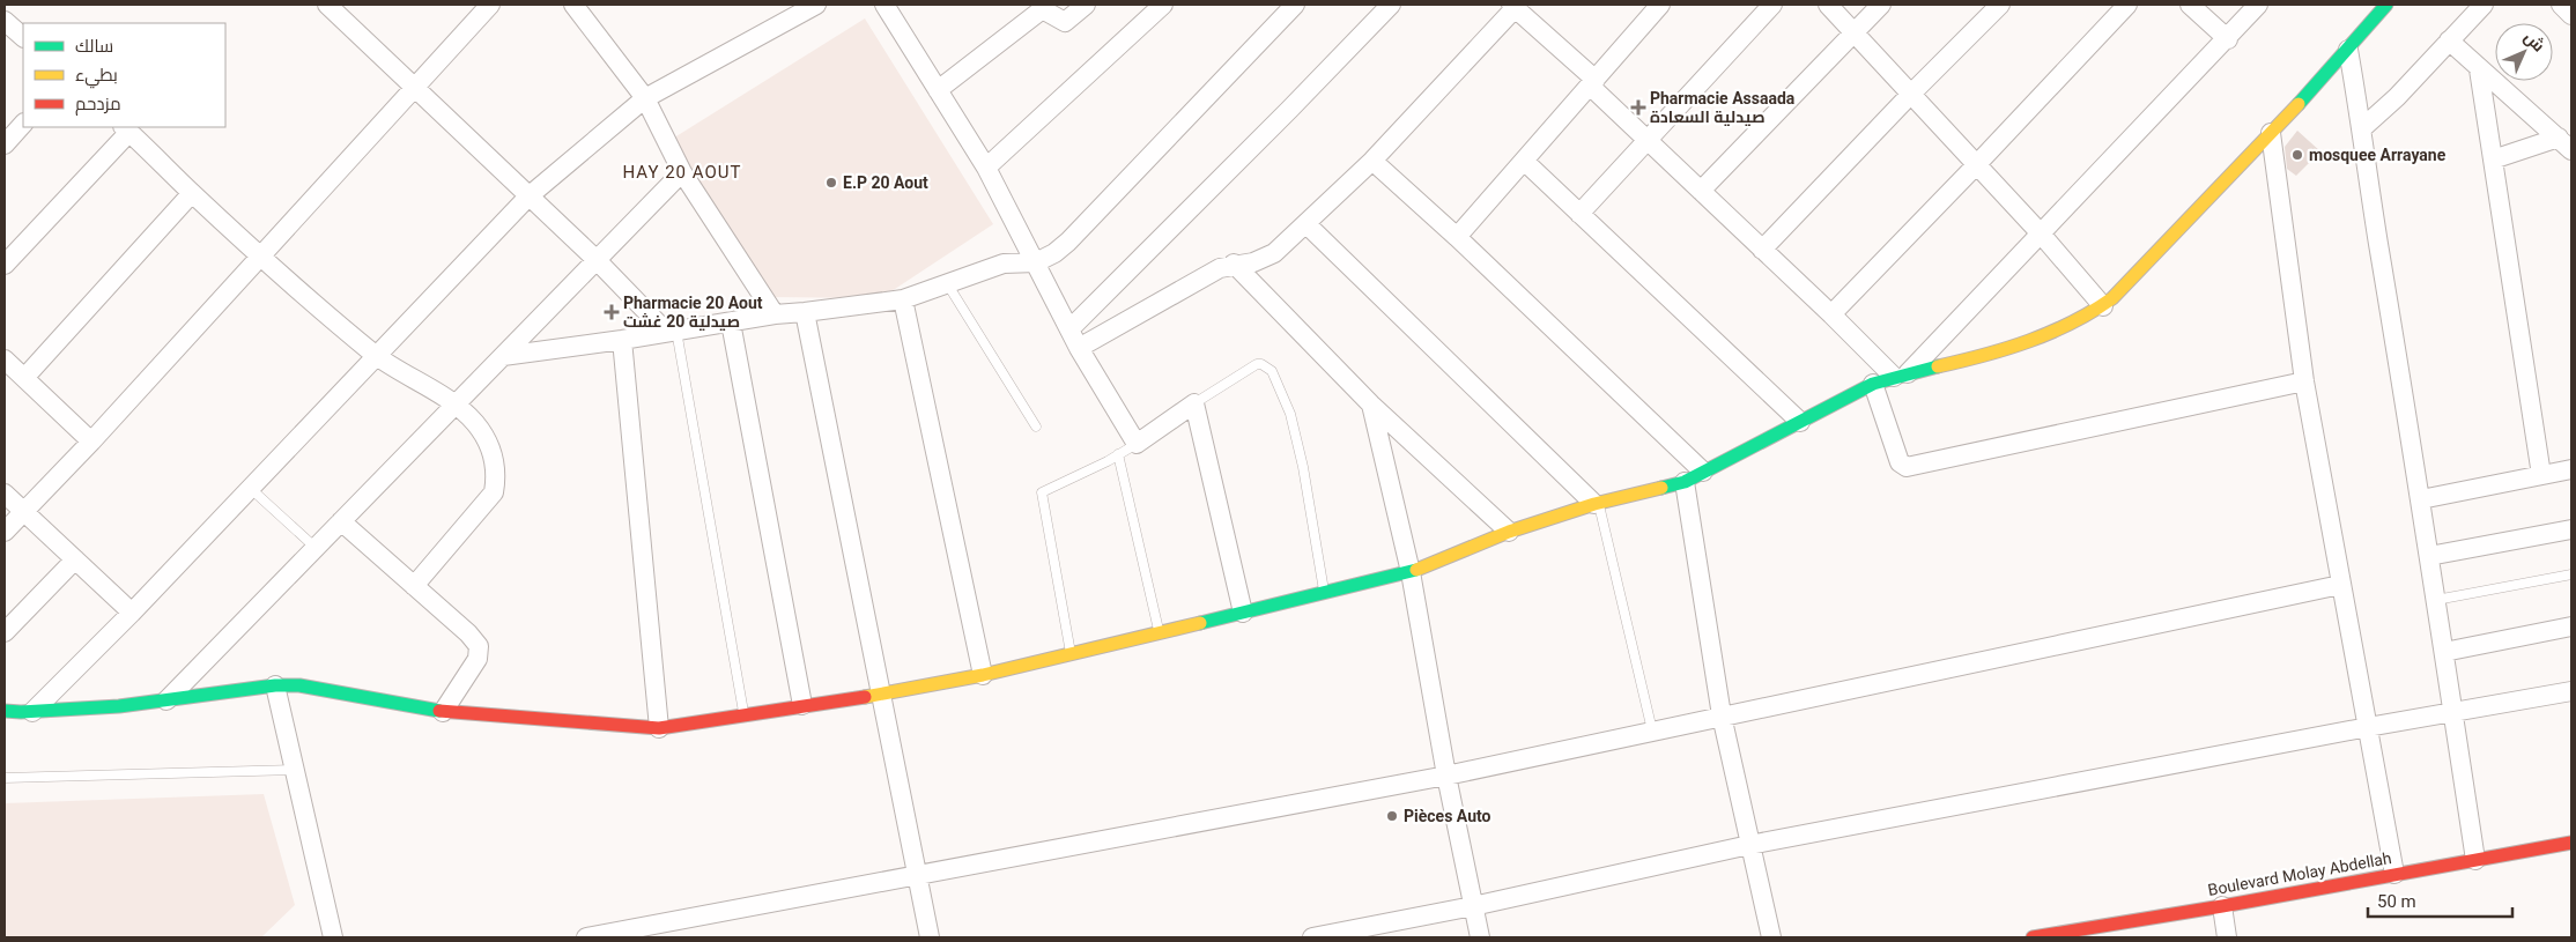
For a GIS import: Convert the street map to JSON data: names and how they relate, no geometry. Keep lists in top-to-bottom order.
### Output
{
  "streets": {
    "street": ["Boulevard Molay Abdellah"]
  },
  "districts": ["HAY 20 AOUT"],
  "places": {
    "health": ["Pharmacie Assaada صيدلية السعادة", "Pharmacie 20 Aout صيدلية 20 غشت"],
    "other": ["mosquee Arrayane", "E.P 20 Aout", "Pièces Auto"]
  },
  "legend": ["سالك", "بطيء", "مزدحم"],
  "scale_bar": "50 m",
  "north": "top right"
}
